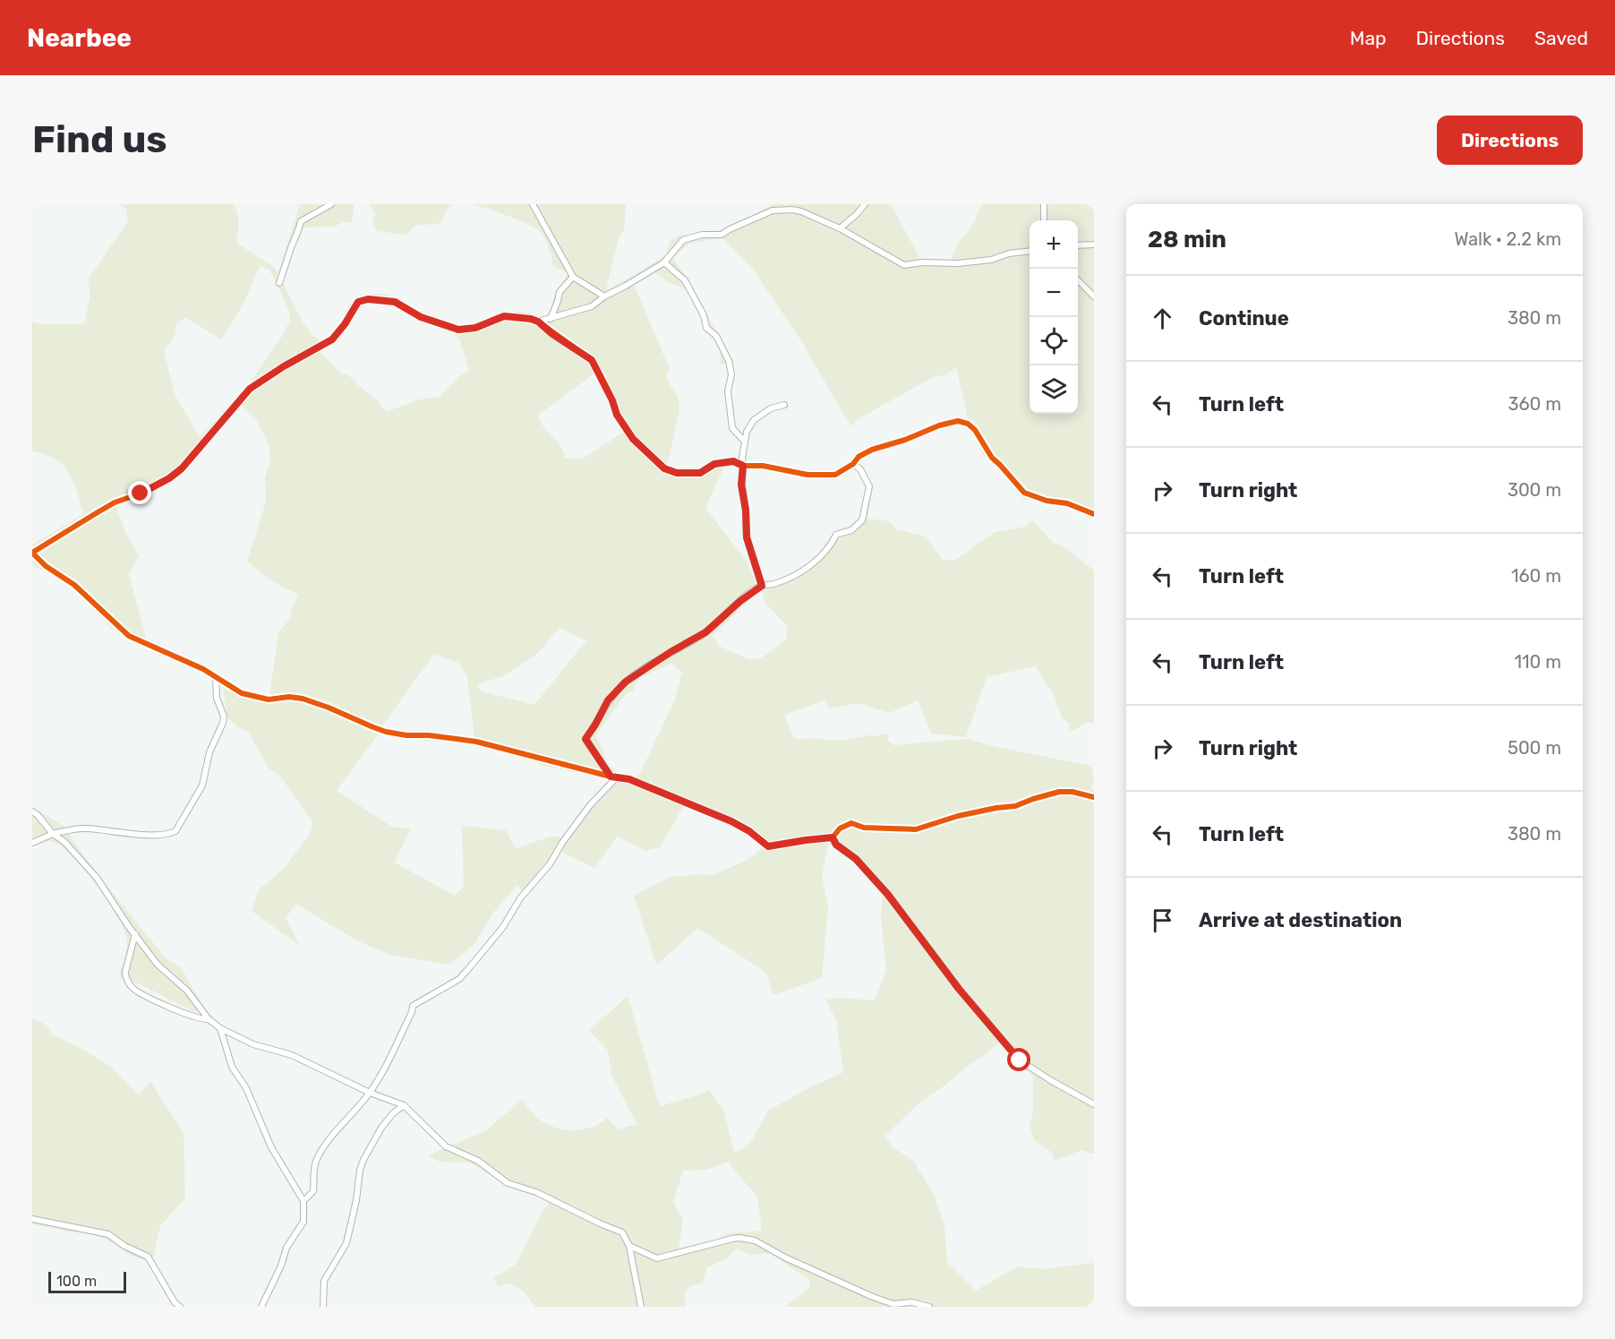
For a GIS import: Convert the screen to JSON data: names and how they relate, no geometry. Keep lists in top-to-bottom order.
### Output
{
  "scale_bar": "100 m",
  "page": {
    "header": "Nearbee",
    "nav": ["Map", "Directions", "Saved"],
    "buttons": "Directions",
    "title": "Find us",
    "heading": ["28 min", "Walk · 2.2 km"],
    "map_buttons": ["+", "−"],
    "list": [
      ["Continue", "380 m"],
      ["Turn left", "360 m"],
      ["Turn right", "300 m"],
      ["Turn left", "160 m"],
      ["Turn left", "110 m"],
      ["Turn right", "500 m"],
      ["Turn left", "380 m"],
      "Arrive at destination"
    ],
    "scale": "100 m"
  }
}
